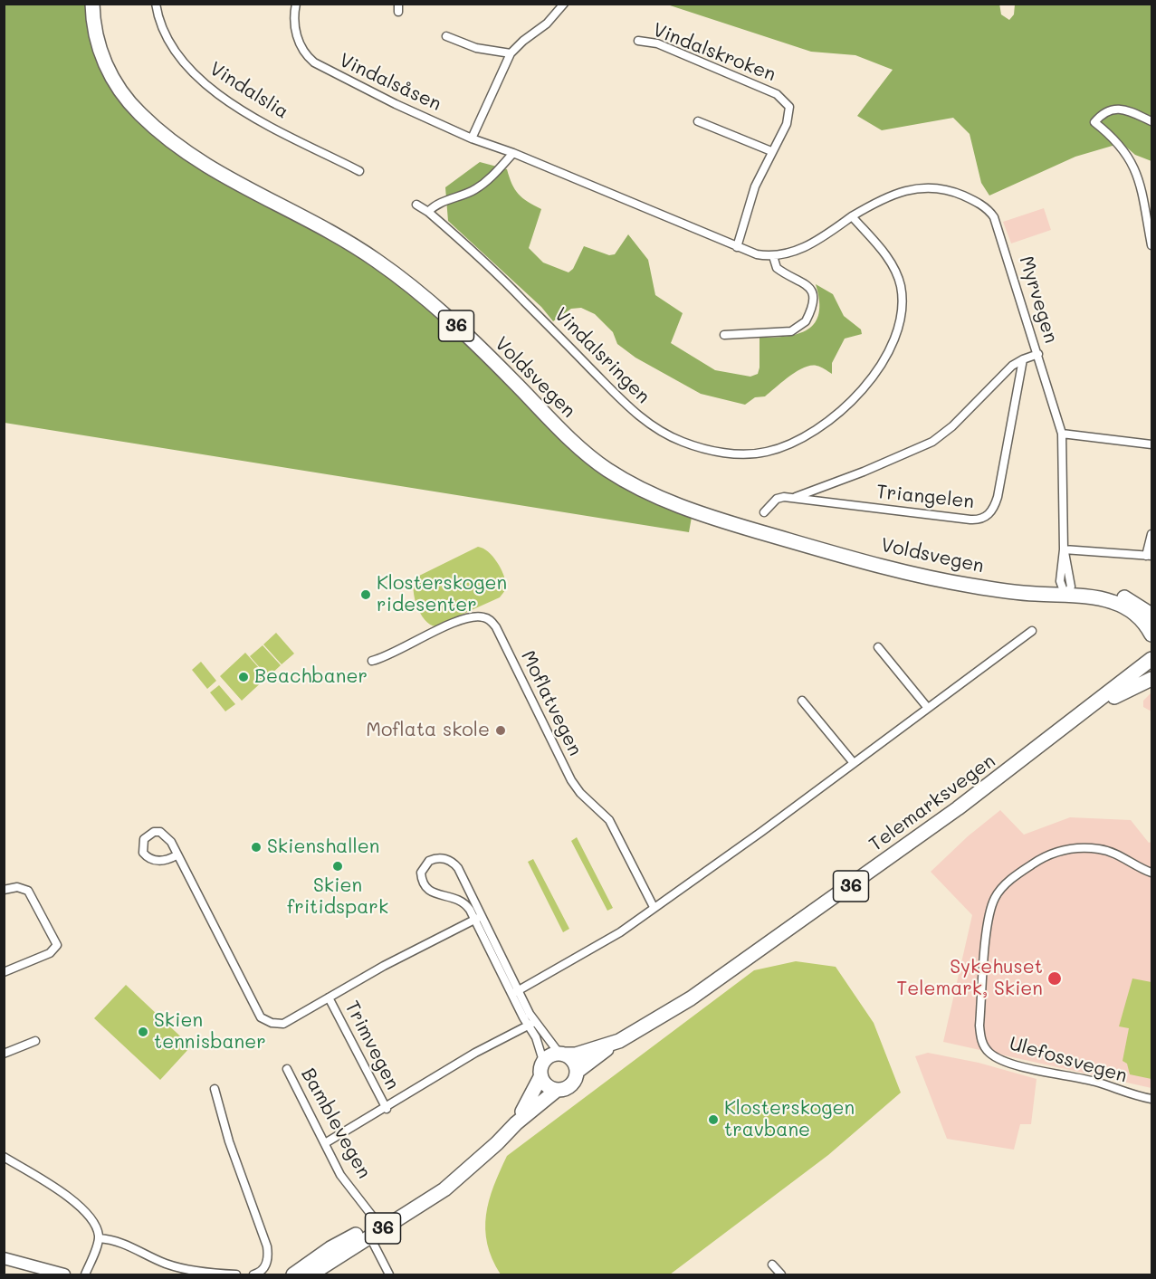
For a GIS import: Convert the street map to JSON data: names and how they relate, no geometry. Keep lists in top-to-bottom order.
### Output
{
  "streets": {
    "highway": ["36", "Voldsvegen", "Telemarksvegen"],
    "street": [
      "Vindalskroken",
      "Vindalsåsen",
      "Vindalslia",
      "Myrvegen",
      "Vindalsringen",
      "Triangelen",
      "Moflatvegen",
      "Trimvegen",
      "Ulefossvegen",
      "Bamblevegen"
    ]
  },
  "crossings": [
    ["Myrvegen", "Vindalsringen"],
    ["Myrvegen", "Voldsvegen"],
    ["Myrvegen", "Triangelen"]
  ],
  "places": [
    "Klosterskogen ridesenter",
    "Beachbaner",
    "Moflata skole",
    "Skienshallen",
    "Skien fritidspark",
    "Sykehuset Telemark, Skien",
    "Skien tennisbaner",
    "Klosterskogen travbane"
  ]
}
